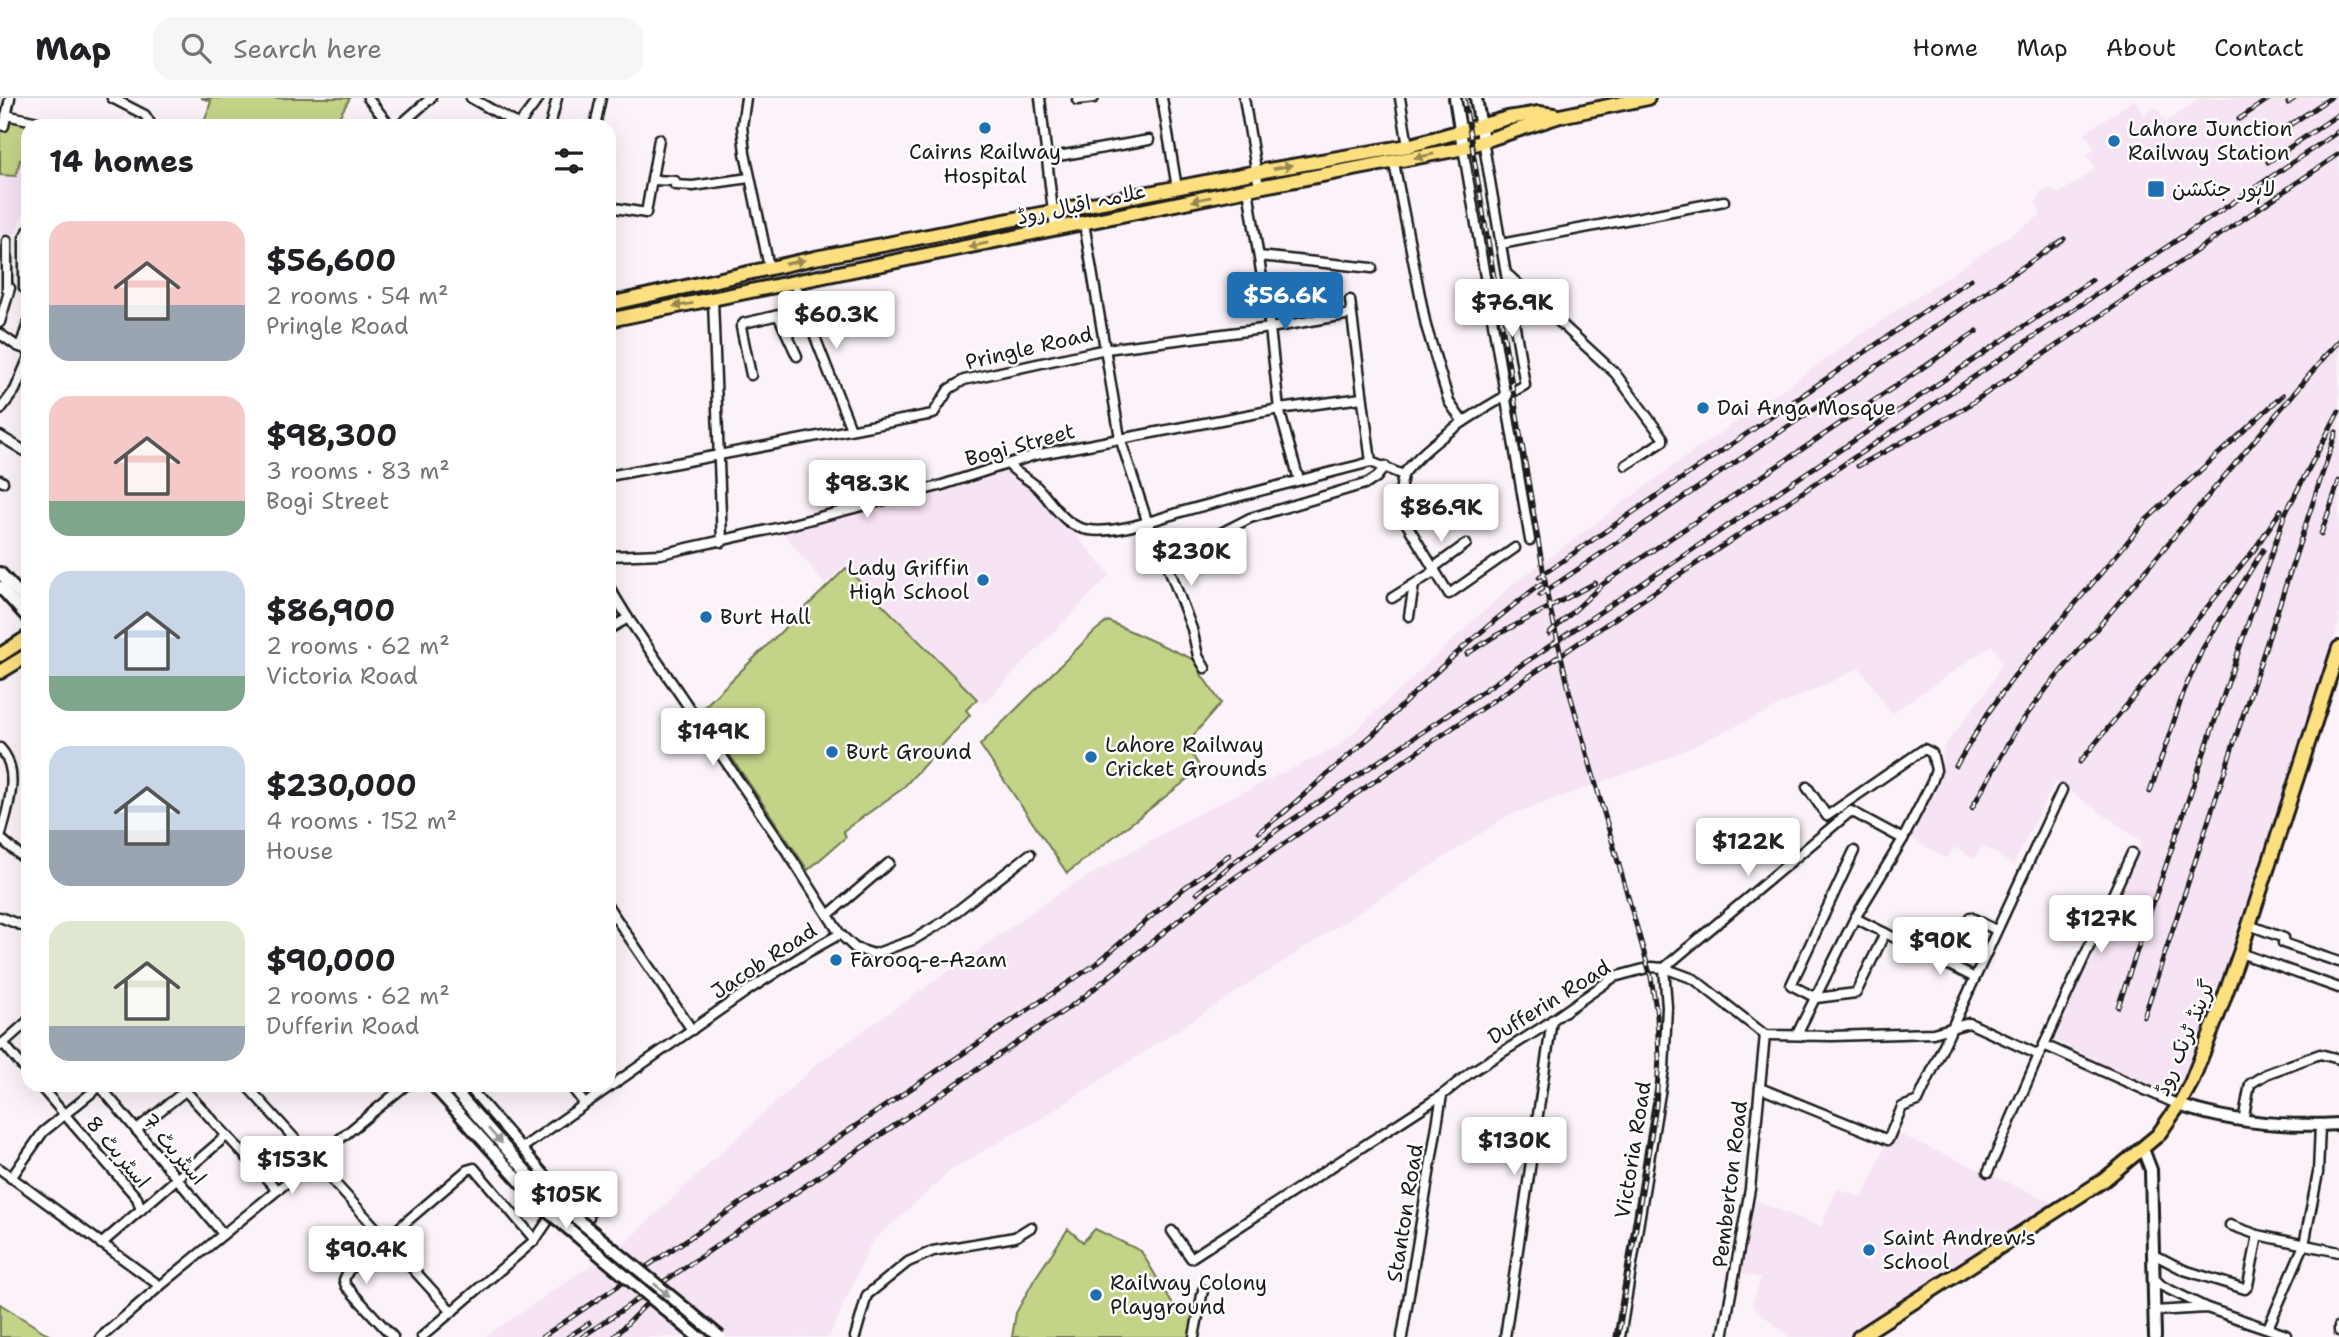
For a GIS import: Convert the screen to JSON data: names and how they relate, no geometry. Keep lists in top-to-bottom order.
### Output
{
  "streets": {
    "main road": ["علامہ اقبال روڈ", "گرینڈ ٹرنک روڈ"],
    "street": [
      "Pringle Road",
      "Bogi Street",
      "Jacob Road",
      "Dufferin Road",
      "اسٹریٹ 7",
      "Victoria Road",
      "اسٹریٹ 8",
      "Pemberton Road",
      "Stanton Road"
    ]
  },
  "crossings": [
    ["Dufferin Road", "Victoria Road"],
    ["Dufferin Road", "Pemberton Road"],
    ["Dufferin Road", "Stanton Road"]
  ],
  "places": {
    "other": [
      "Cairns Railway Hospital",
      "Lahore Junction Railway Station",
      "Dai Anga Mosque",
      "Lady Griffin High School",
      "Burt Hall",
      "Burt Ground",
      "Lahore Railway Cricket Grounds",
      "Farooq-e-Azam",
      "Saint Andrew's School",
      "Railway Colony Playground"
    ],
    "transit": ["لاہور جنکشن"]
  },
  "page": {
    "header": "Map",
    "search": "Search here",
    "nav": [
      "Home",
      "Map",
      "About",
      "Contact"
    ],
    "heading": "14 homes",
    "list": [
      {
        "name": "$56,600",
        "note": "2 rooms · 54 m² · Pringle Road"
      },
      {
        "name": "$98,300",
        "note": "3 rooms · 83 m² · Bogi Street"
      },
      {
        "name": "$86,900",
        "note": "2 rooms · 62 m² · Victoria Road"
      },
      {
        "name": "$230,000",
        "note": "4 rooms · 152 m² · House"
      },
      {
        "name": "$90,000",
        "note": "2 rooms · 62 m² · Dufferin Road"
      }
    ],
    "price": [
      "$56.6K",
      "$76.9K",
      "$60.3K",
      "$98.3K",
      "$86.9K",
      "$230K",
      "$149K",
      "$122K",
      "$127K",
      "$90K",
      "$130K",
      "$153K",
      "$105K",
      "$90.4K"
    ]
  }
}
